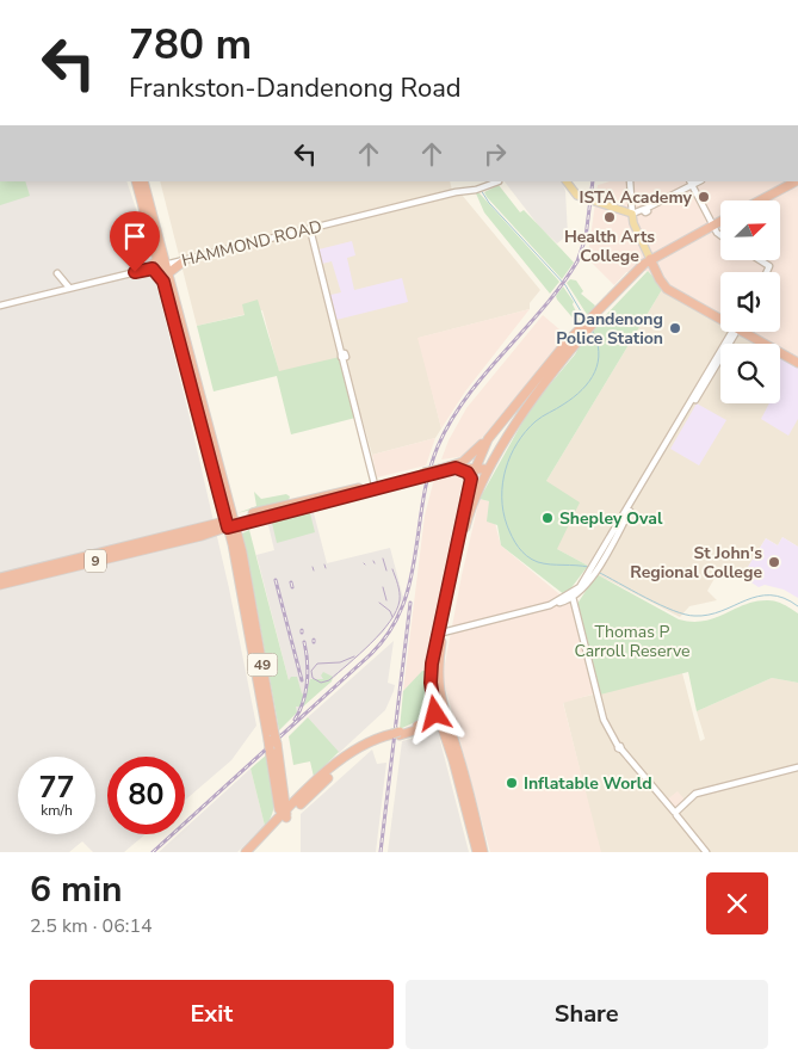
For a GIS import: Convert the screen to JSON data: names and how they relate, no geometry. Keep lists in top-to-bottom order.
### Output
{
  "streets": {
    "highway": ["9", "49"],
    "main road": ["HAMMOND ROAD"]
  },
  "crossings": [
    ["9", "49"]
  ],
  "parks": ["Thomas P Carroll Reserve"],
  "places": [
    "ISTA Academy",
    "Health Arts College",
    "Dandenong Police Station",
    "Shepley Oval",
    "St John's Regional College",
    "Inflatable World"
  ],
  "north": "top right",
  "page": {
    "turn": ["780 m", "Frankston-Dandenong Road"],
    "speed": "77 km/h",
    "limit": "80",
    "heading": ["6 min", "2.5 km · 06:14"],
    "buttons": ["Exit", "Share"]
  }
}
